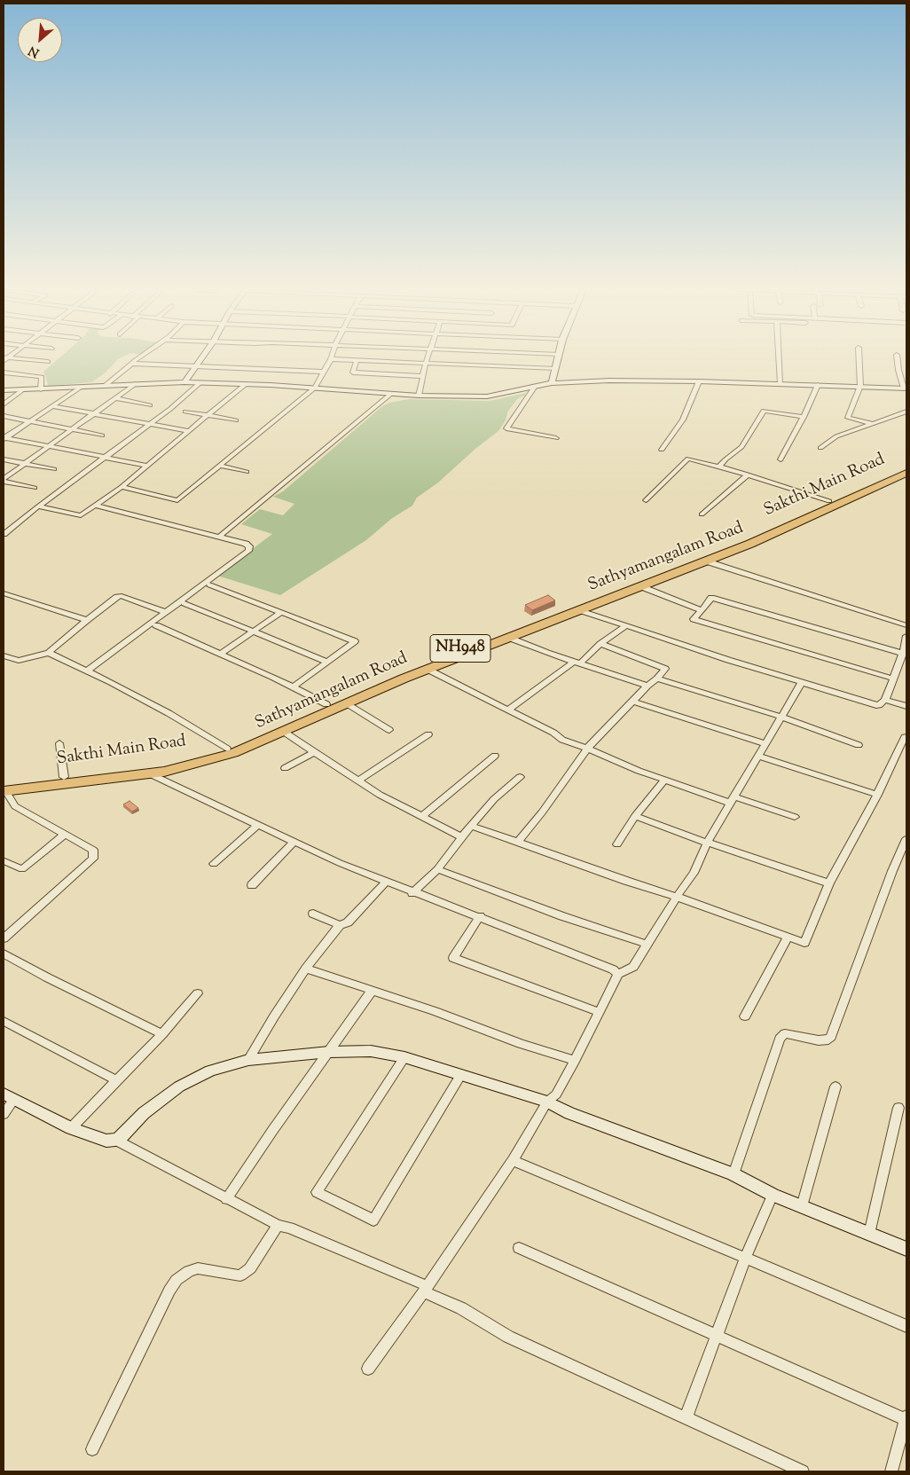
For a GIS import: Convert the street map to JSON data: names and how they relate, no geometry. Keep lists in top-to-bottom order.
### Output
{
  "streets": {
    "highway": ["Sakthi Main Road", "Sathyamangalam Road", "NH948"]
  },
  "crossings": [
    ["Sakthi Main Road", "Sathyamangalam Road"]
  ],
  "north": "bottom left"
}
